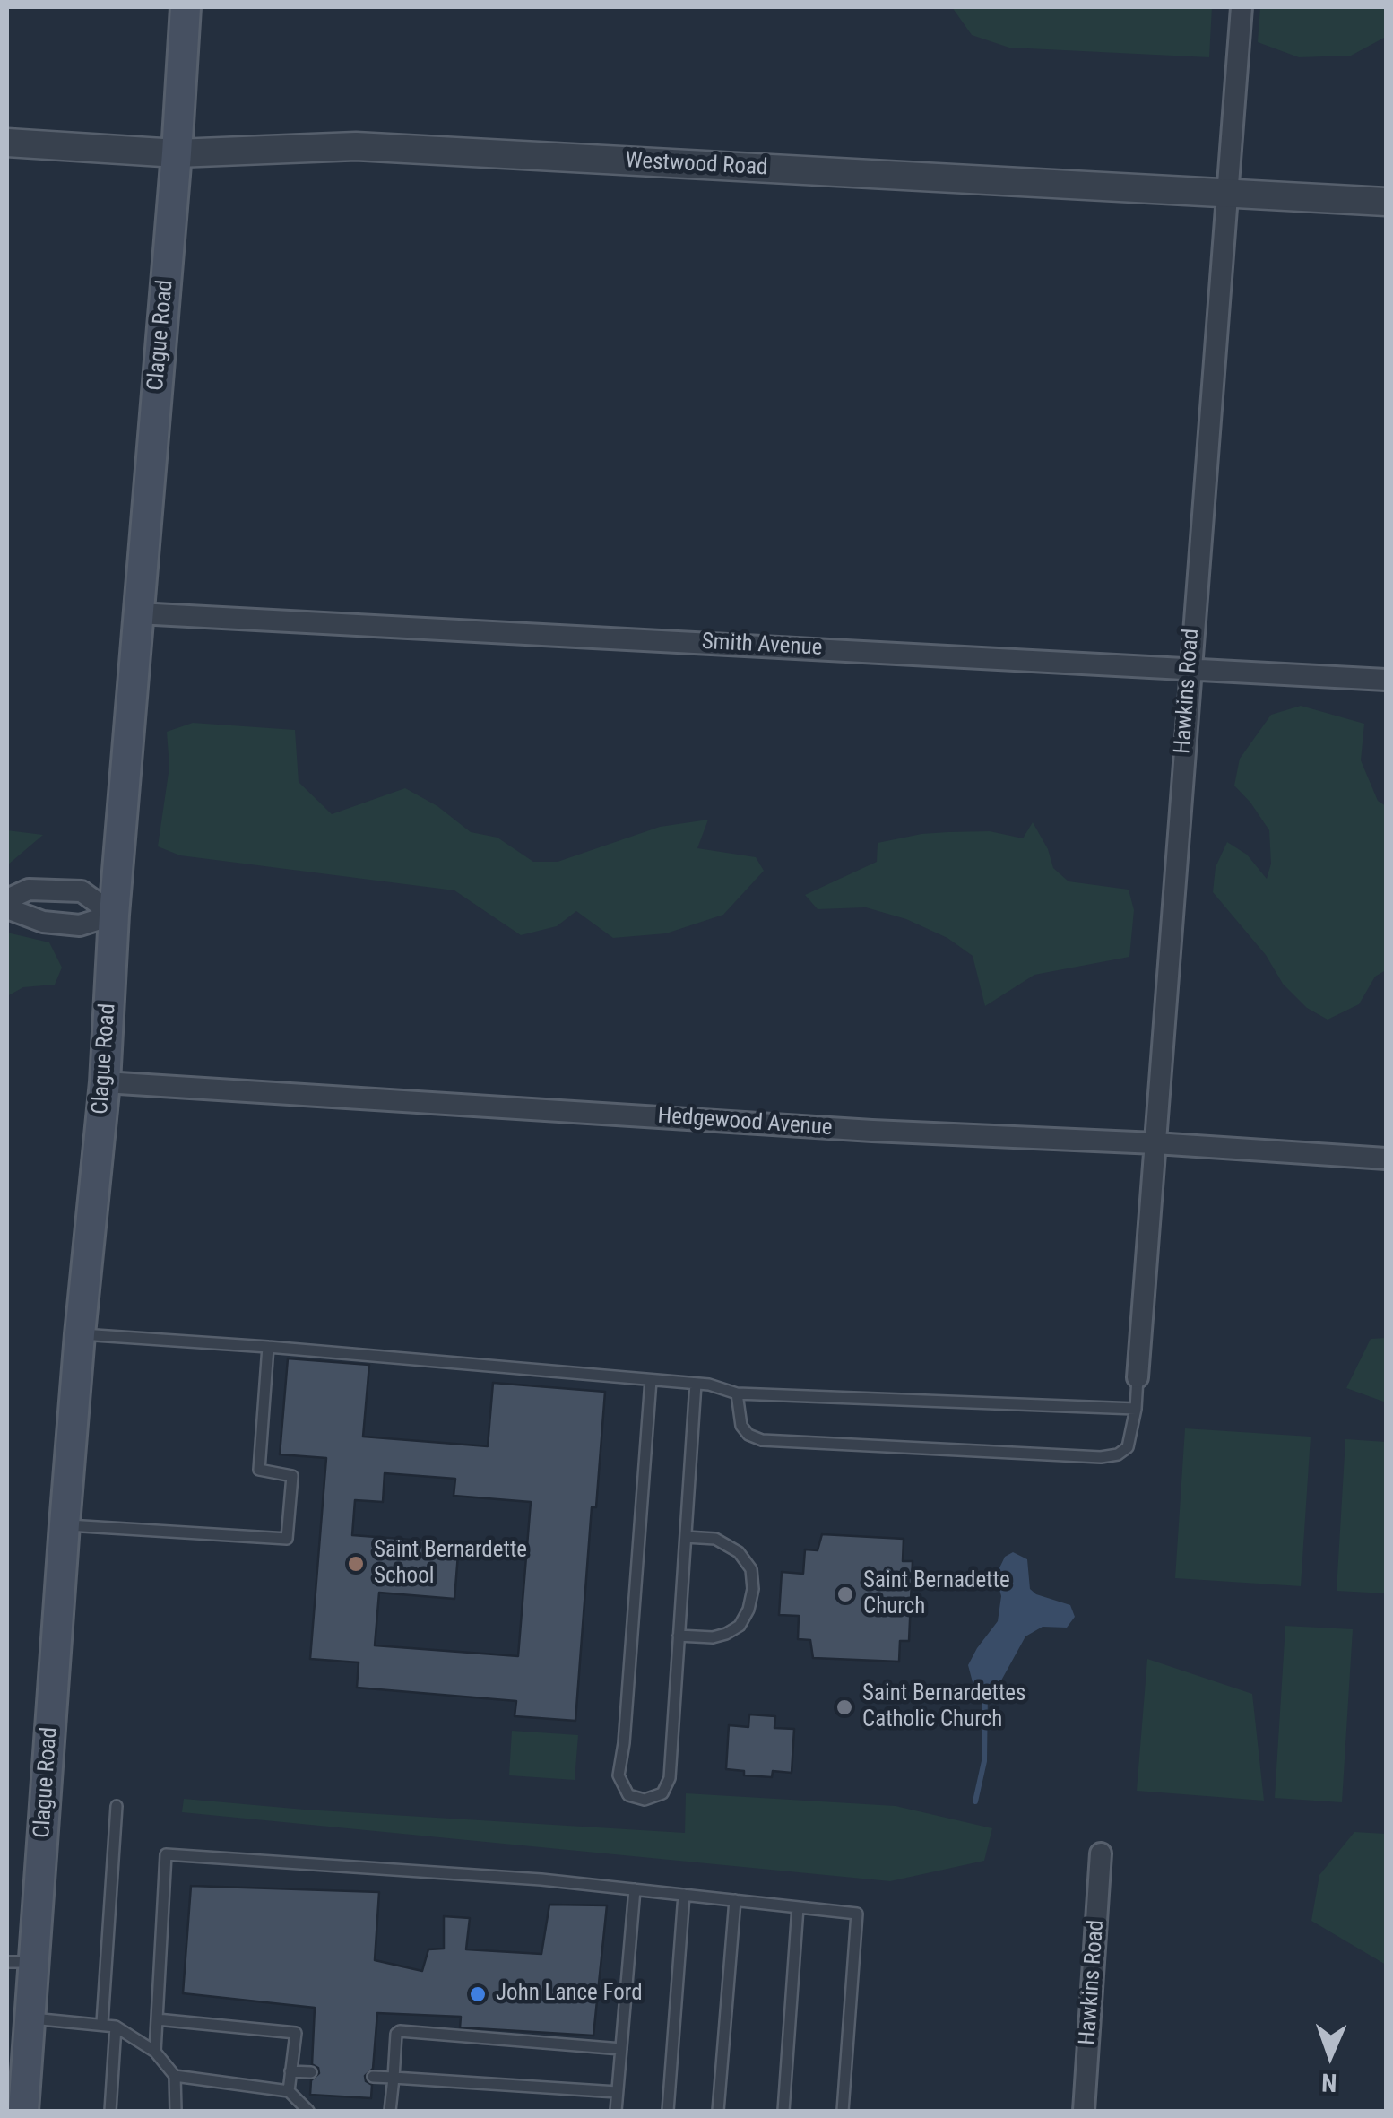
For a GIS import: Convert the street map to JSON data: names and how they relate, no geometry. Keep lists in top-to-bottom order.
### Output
{
  "streets": {
    "main road": ["Clague Road"],
    "street": [
      "Westwood Road",
      "Smith Avenue",
      "Hawkins Road",
      "Hedgewood Avenue"
    ]
  },
  "crossings": [
    ["Westwood Road", "Clague Road"],
    ["Westwood Road", "Hawkins Road"],
    ["Clague Road", "Smith Avenue"],
    ["Clague Road", "Hedgewood Avenue"],
    ["Smith Avenue", "Hawkins Road"],
    ["Hawkins Road", "Hedgewood Avenue"]
  ],
  "places": [
    "Saint Bernardette School",
    "Saint Bernadette Church",
    "Saint Bernardettes Catholic Church",
    "John Lance Ford"
  ],
  "north": "bottom"
}
